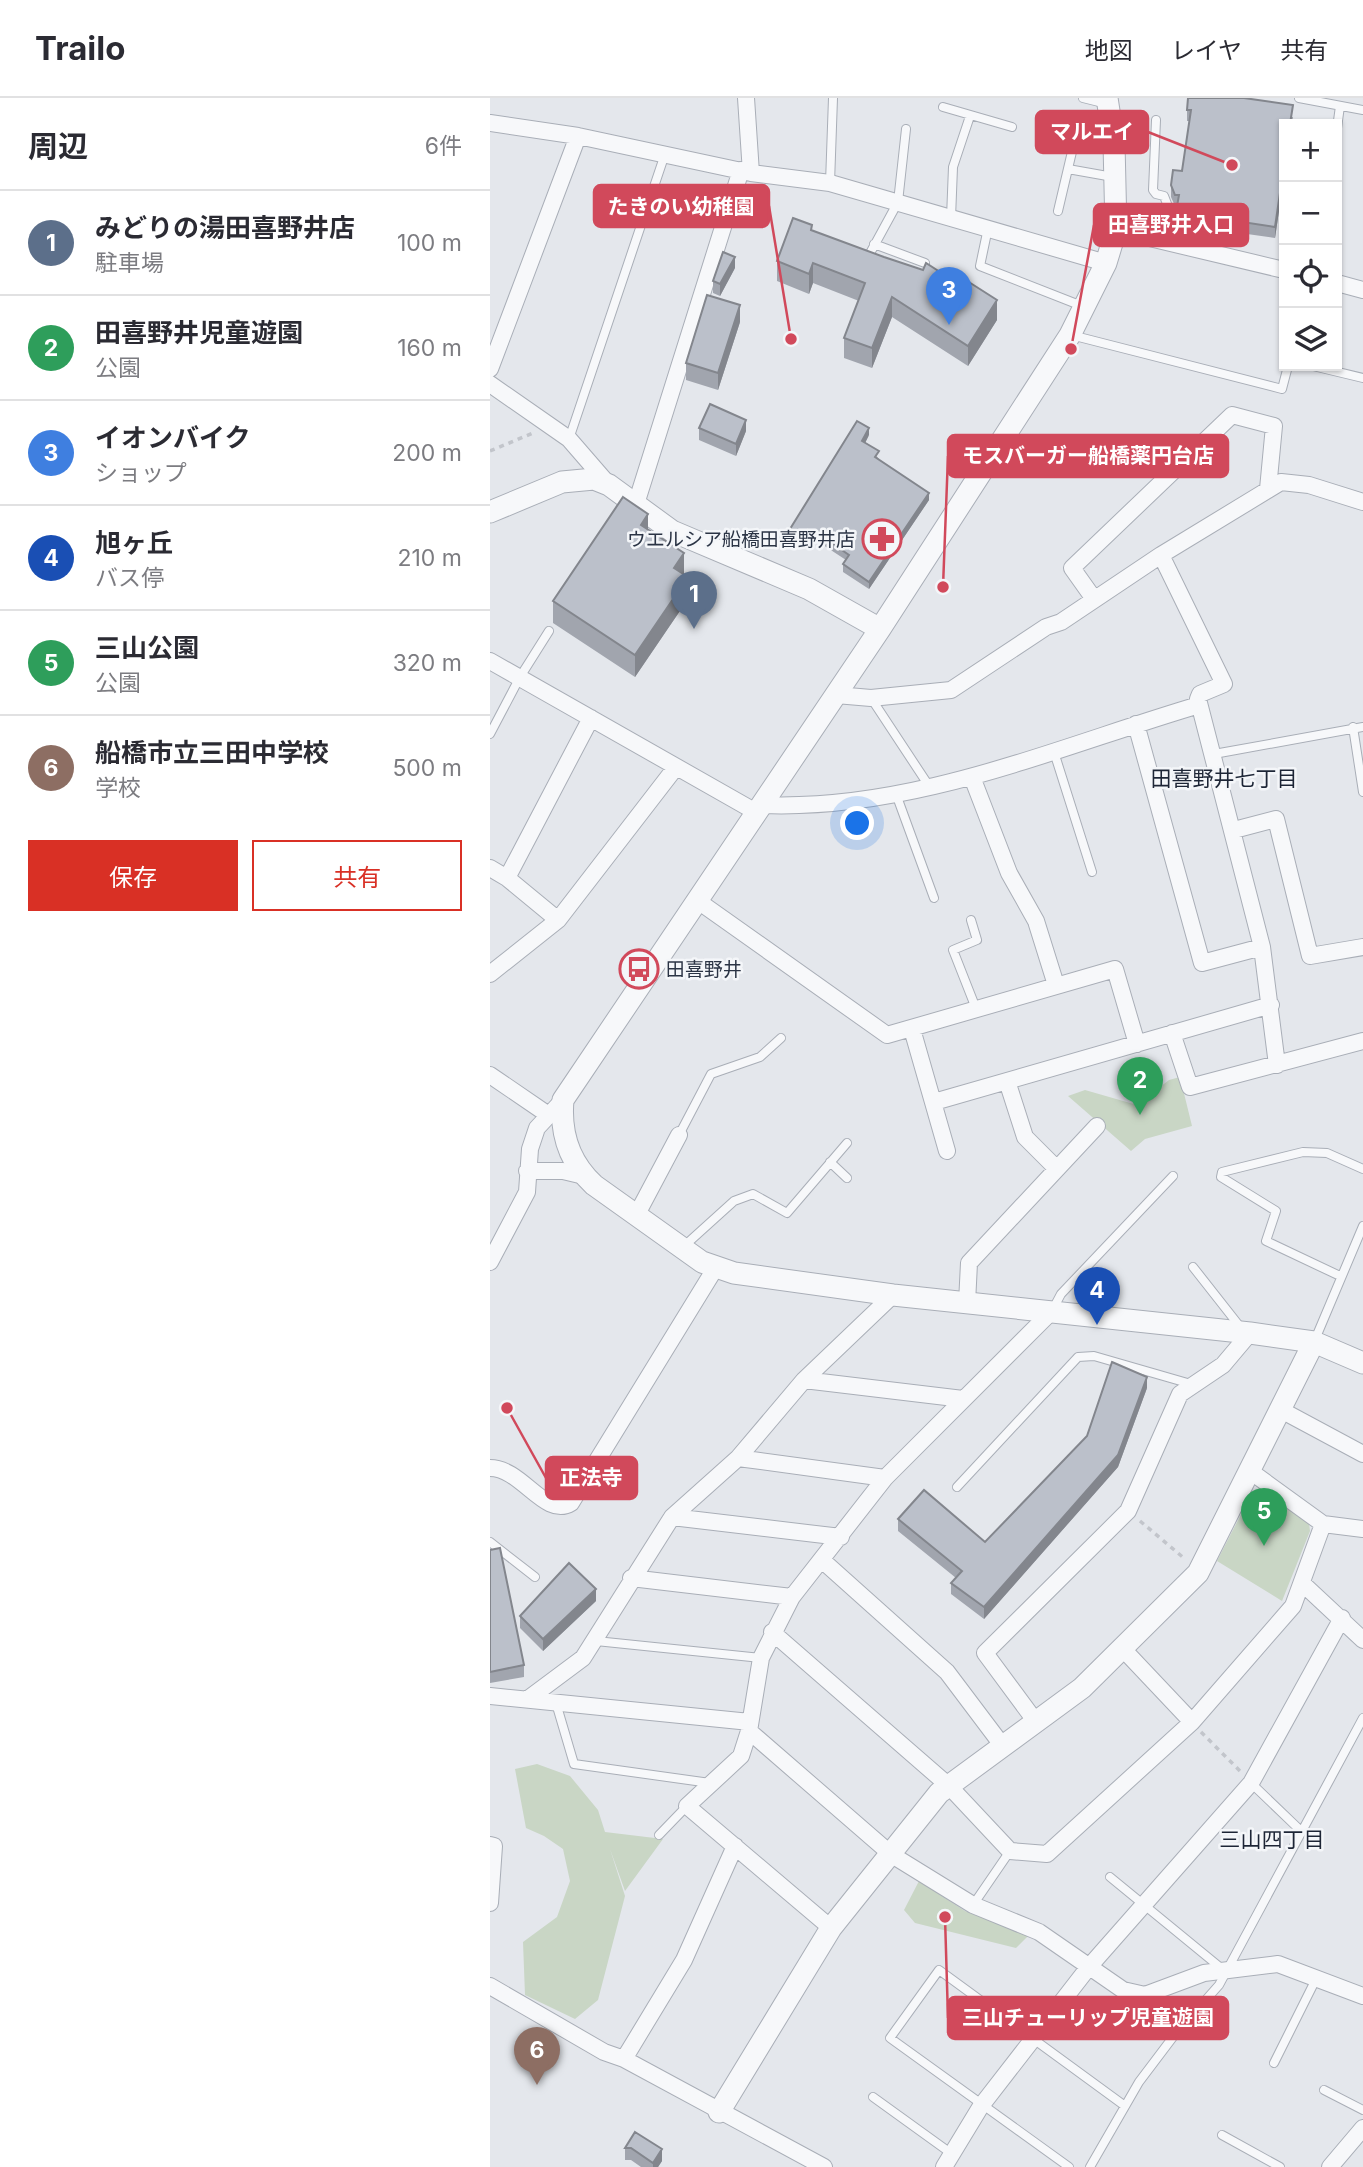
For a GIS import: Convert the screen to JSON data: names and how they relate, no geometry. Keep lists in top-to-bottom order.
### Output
{
  "districts": ["田喜野井七丁目", "三山四丁目"],
  "places": {
    "other": [
      "マルエイ",
      "たきのい幼稚園",
      "田喜野井入口",
      "モスバーガー船橋薬円台店",
      "正法寺",
      "三山チューリップ児童遊園"
    ],
    "pharmacy": ["ウエルシア船橋田喜野井店"],
    "bus stop": ["田喜野井"]
  },
  "page": {
    "header": "Trailo",
    "nav": ["地図", "レイヤ", "共有"],
    "heading": ["周辺", "6件"],
    "map_buttons": ["+", "−"],
    "list": [
      {
        "mark": "1",
        "name": "みどりの湯田喜野井店",
        "note": "駐車場",
        "value": "100 m"
      },
      {
        "mark": "2",
        "name": "田喜野井児童遊園",
        "note": "公園",
        "value": "160 m"
      },
      {
        "mark": "3",
        "name": "イオンバイク",
        "note": "ショップ",
        "value": "200 m"
      },
      {
        "mark": "4",
        "name": "旭ヶ丘",
        "note": "バス停",
        "value": "210 m"
      },
      {
        "mark": "5",
        "name": "三山公園",
        "note": "公園",
        "value": "320 m"
      },
      {
        "mark": "6",
        "name": "船橋市立三田中学校",
        "note": "学校",
        "value": "500 m"
      }
    ],
    "pins": [
      "3",
      "1",
      "2",
      "4",
      "5",
      "6"
    ],
    "buttons": ["保存", "共有"]
  }
}
